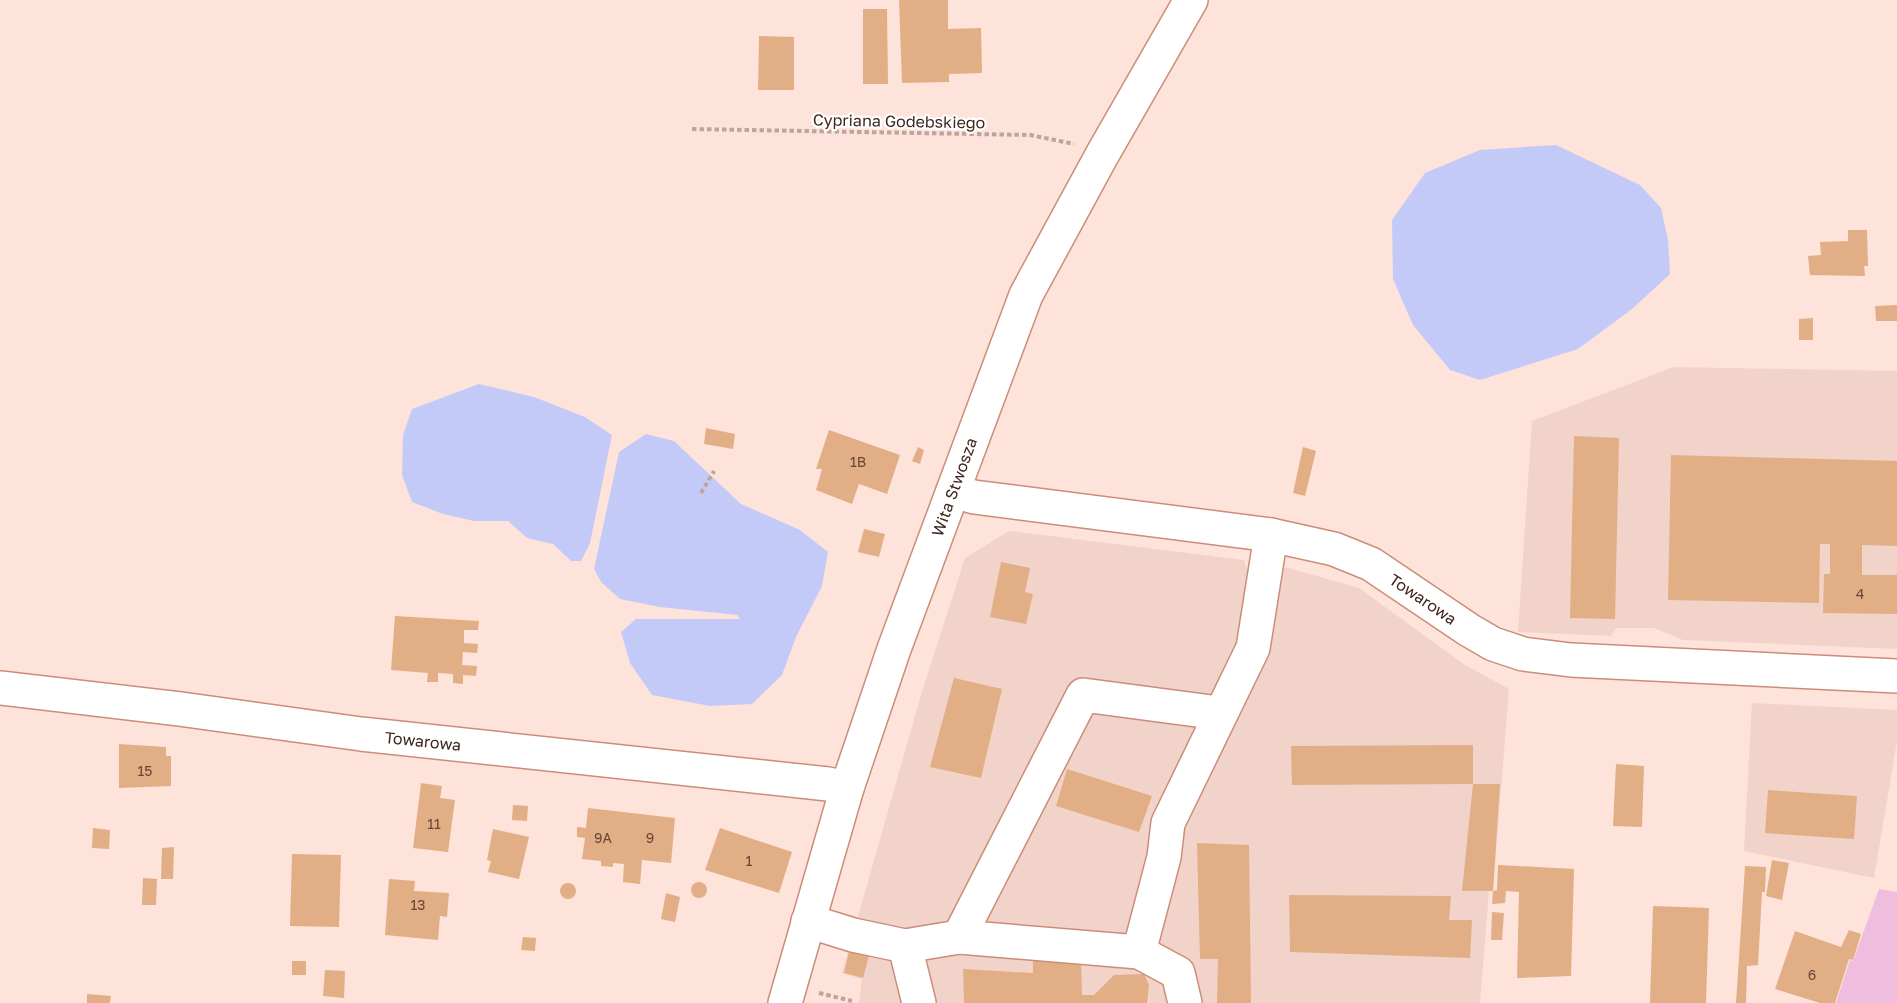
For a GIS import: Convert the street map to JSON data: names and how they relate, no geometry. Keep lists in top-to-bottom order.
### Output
{
  "streets": {
    "street": ["Wita Stwosza", "Towarowa"],
    "path": ["Cypriana Godebskiego"]
  },
  "crossings": [
    ["Cypriana Godebskiego", "Wita Stwosza"],
    ["Wita Stwosza", "Towarowa"]
  ],
  "house_numbers": [
    "1B",
    "4",
    "15",
    "11",
    "9A",
    "9",
    "1",
    "13",
    "6"
  ]
}
